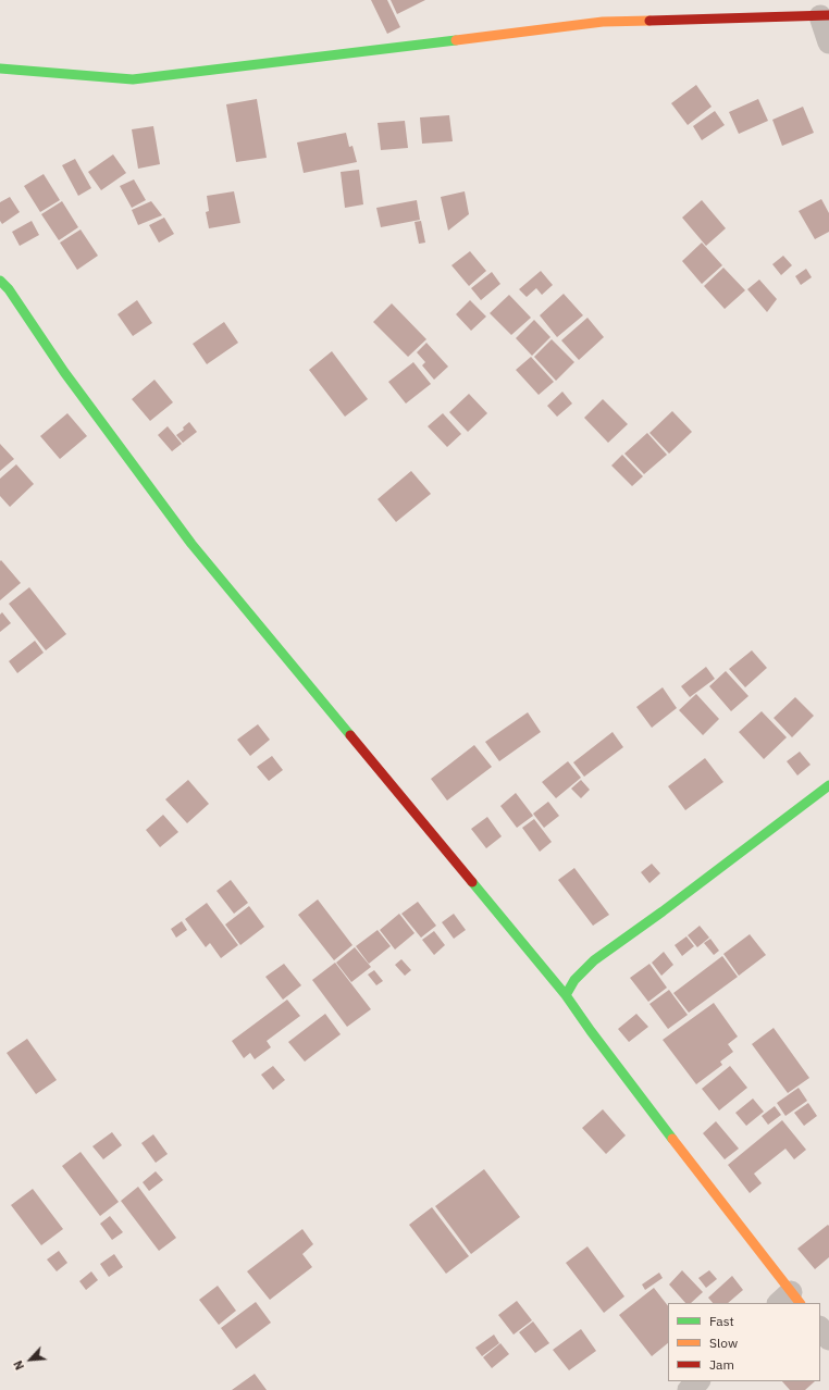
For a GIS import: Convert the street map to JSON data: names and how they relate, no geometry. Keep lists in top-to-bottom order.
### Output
{
  "legend": ["Fast", "Slow", "Jam"],
  "north": "bottom left"
}
